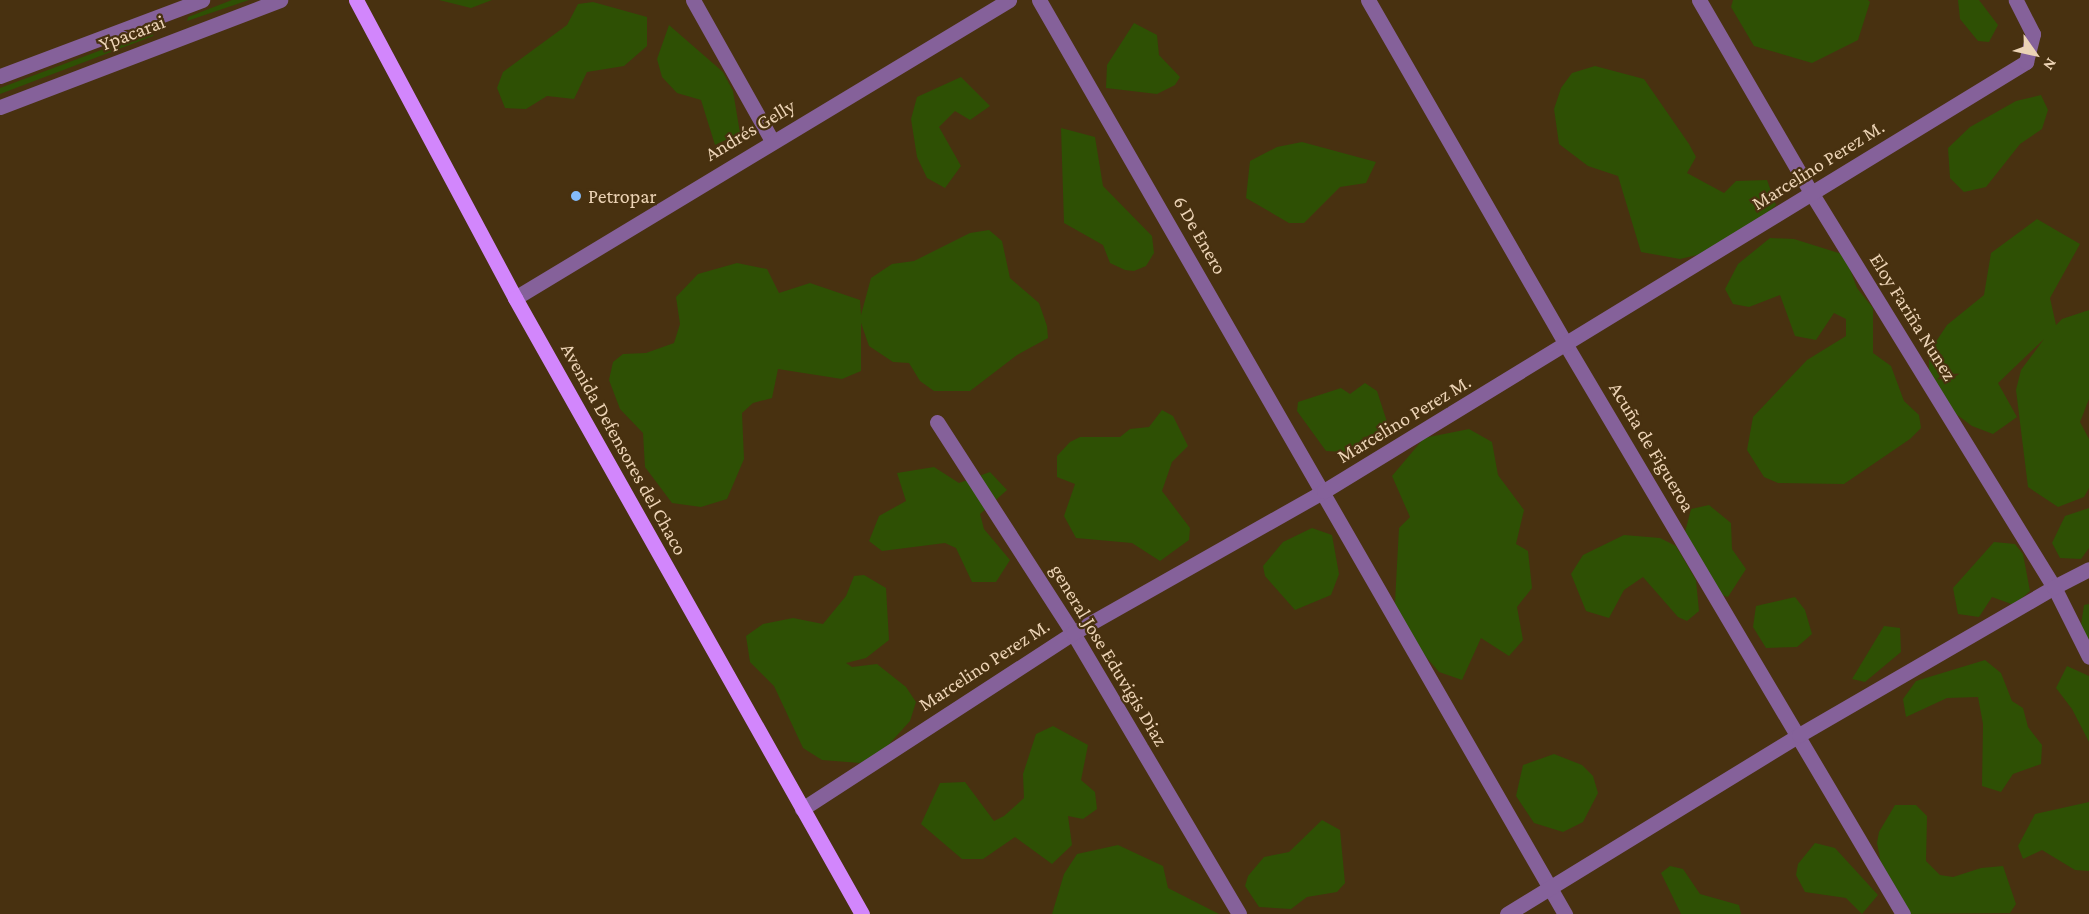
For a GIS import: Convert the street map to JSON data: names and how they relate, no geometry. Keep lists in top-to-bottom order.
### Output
{
  "streets": {
    "main road": ["Avenida Defensores del Chaco"],
    "street": [
      "Ypacarai",
      "Andrés Gelly",
      "Marcelino Perez M.",
      "6 De Enero",
      "Eloy Fariña Nunez",
      "Acuña de Figueroa",
      "general Jose Eduvigis Diaz"
    ]
  },
  "crossings": [
    ["Andrés Gelly", "Avenida Defensores del Chaco"],
    ["Marcelino Perez M.", "6 De Enero"],
    ["Marcelino Perez M.", "Eloy Fariña Nunez"],
    ["Marcelino Perez M.", "Acuña de Figueroa"],
    ["Marcelino Perez M.", "Avenida Defensores del Chaco"],
    ["Marcelino Perez M.", "general Jose Eduvigis Diaz"]
  ],
  "places": ["Petropar"],
  "north": "bottom right"
}
